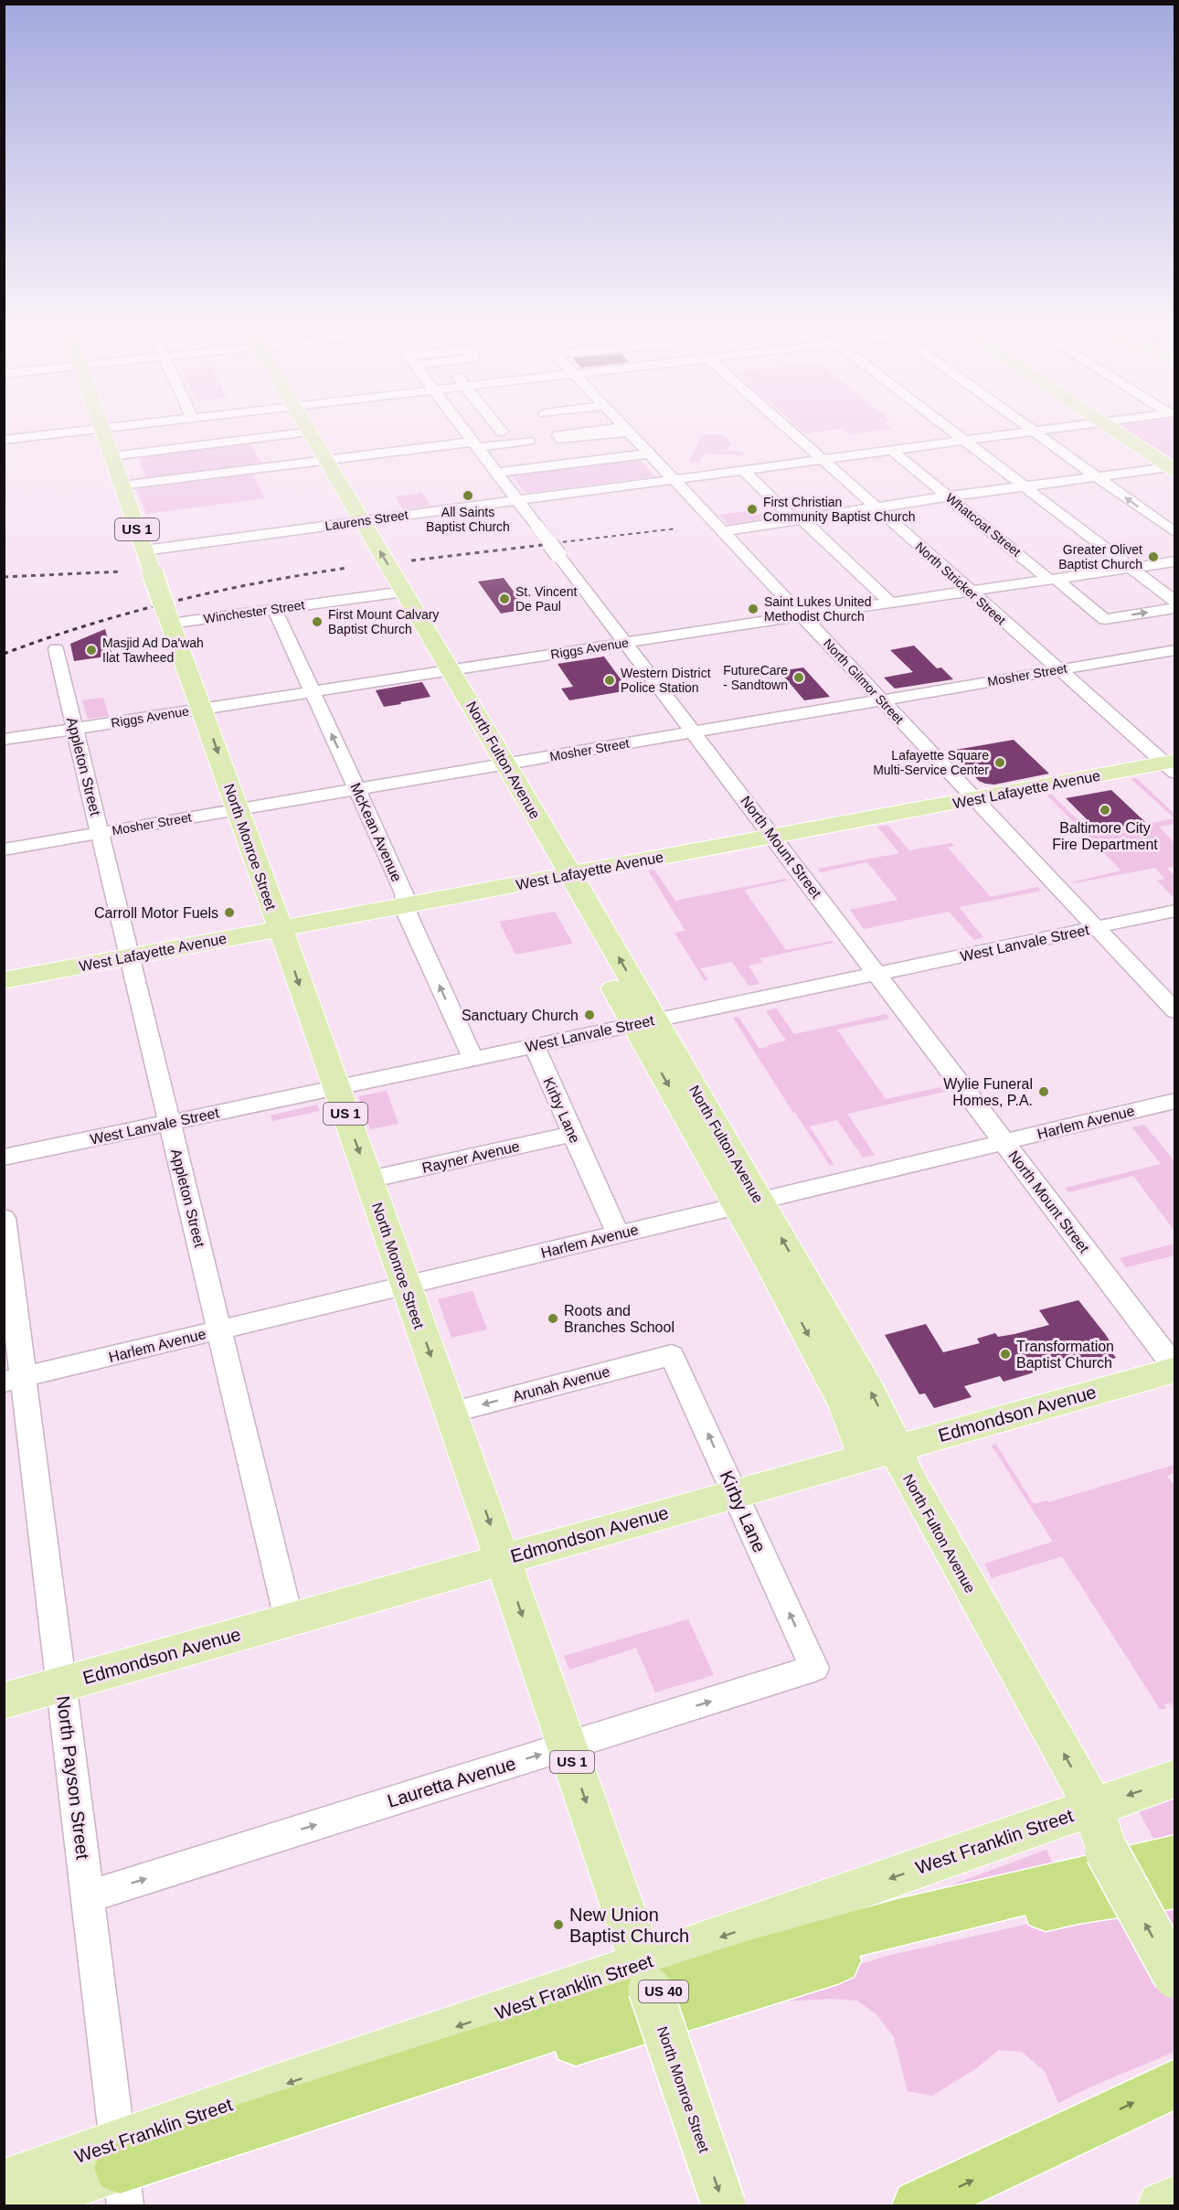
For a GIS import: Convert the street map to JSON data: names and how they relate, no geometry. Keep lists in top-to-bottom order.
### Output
{
  "streets": {
    "highway": ["US 40"],
    "main road": [
      "US 1",
      "North Fulton Avenue",
      "West Lafayette Avenue",
      "North Monroe Street",
      "Edmondson Avenue",
      "West Franklin Street"
    ],
    "street": [
      "Laurens Street",
      "Whatcoat Street",
      "North Stricker Street",
      "Winchester Street",
      "Riggs Avenue",
      "Mosher Street",
      "North Gilmor Street",
      "Appleton Street",
      "McKean Avenue",
      "North Mount Street",
      "West Lanvale Street",
      "Kirby Lane",
      "Harlem Avenue",
      "Rayner Avenue",
      "Arunah Avenue",
      "North Payson Street",
      "Lauretta Avenue"
    ]
  },
  "crossings": [
    ["Laurens Street", "Whatcoat Street"],
    ["Laurens Street", "North Stricker Street"],
    ["Laurens Street", "North Gilmor Street"],
    ["Laurens Street", "North Fulton Avenue"],
    ["Laurens Street", "North Monroe Street"],
    ["Laurens Street", "North Mount Street"],
    ["Whatcoat Street", "Riggs Avenue"],
    ["North Stricker Street", "Riggs Avenue"],
    ["North Stricker Street", "Mosher Street"],
    ["North Stricker Street", "West Lafayette Avenue"],
    ["Winchester Street", "North Fulton Avenue"],
    ["Winchester Street", "McKean Avenue"],
    ["Winchester Street", "North Monroe Street"],
    ["Riggs Avenue", "North Gilmor Street"],
    ["Riggs Avenue", "North Fulton Avenue"],
    ["Riggs Avenue", "Appleton Street"],
    ["Riggs Avenue", "McKean Avenue"],
    ["Riggs Avenue", "North Monroe Street"],
    ["Riggs Avenue", "North Mount Street"],
    ["Mosher Street", "North Gilmor Street"],
    ["Mosher Street", "North Fulton Avenue"],
    ["Mosher Street", "Appleton Street"],
    ["Mosher Street", "McKean Avenue"],
    ["Mosher Street", "North Monroe Street"],
    ["Mosher Street", "North Mount Street"],
    ["North Gilmor Street", "West Lafayette Avenue"],
    ["North Gilmor Street", "West Lanvale Street"],
    ["North Fulton Avenue", "West Lafayette Avenue"],
    ["North Fulton Avenue", "West Lanvale Street"],
    ["North Fulton Avenue", "Harlem Avenue"],
    ["North Fulton Avenue", "Edmondson Avenue"],
    ["North Fulton Avenue", "West Franklin Street"],
    ["Appleton Street", "West Lafayette Avenue"],
    ["Appleton Street", "West Lanvale Street"],
    ["Appleton Street", "Harlem Avenue"],
    ["Appleton Street", "Edmondson Avenue"],
    ["West Lafayette Avenue", "McKean Avenue"],
    ["West Lafayette Avenue", "North Monroe Street"],
    ["West Lafayette Avenue", "North Mount Street"],
    ["McKean Avenue", "West Lanvale Street"],
    ["North Monroe Street", "West Lanvale Street"],
    ["North Monroe Street", "Harlem Avenue"],
    ["North Monroe Street", "Rayner Avenue"],
    ["North Monroe Street", "Arunah Avenue"],
    ["North Monroe Street", "Edmondson Avenue"],
    ["North Monroe Street", "Lauretta Avenue"],
    ["North Monroe Street", "West Franklin Street"],
    ["North Mount Street", "West Lanvale Street"],
    ["North Mount Street", "Harlem Avenue"],
    ["North Mount Street", "Edmondson Avenue"],
    ["West Lanvale Street", "Kirby Lane"],
    ["Kirby Lane", "Harlem Avenue"],
    ["Kirby Lane", "Rayner Avenue"],
    ["Kirby Lane", "Arunah Avenue"],
    ["Kirby Lane", "Edmondson Avenue"],
    ["Kirby Lane", "Lauretta Avenue"],
    ["Harlem Avenue", "North Payson Street"],
    ["Edmondson Avenue", "North Payson Street"],
    ["North Payson Street", "Lauretta Avenue"],
    ["North Payson Street", "West Franklin Street"],
    ["North Payson Street", "US 40"],
    ["West Franklin Street", "US 40"]
  ],
  "one_way": [
    "McKean Avenue",
    "North Monroe Street",
    "Kirby Lane",
    "Arunah Avenue",
    "Lauretta Avenue",
    "West Franklin Street"
  ],
  "places": [
    "All Saints Baptist Church",
    "First Christian Community Baptist Church",
    "Greater Olivet Baptist Church",
    "St. Vincent De Paul",
    "Saint Lukes United Methodist Church",
    "First Mount Calvary Baptist Church",
    "Masjid Ad Da'wah Ilat Tawheed",
    "FutureCare - Sandtown",
    "Western District Police Station",
    "Lafayette Square Multi-Service Center",
    "Baltimore City Fire Department",
    "Carroll Motor Fuels",
    "Sanctuary Church",
    "Wylie Funeral Homes, P.A.",
    "Roots and Branches School",
    "Transformation Baptist Church",
    "New Union Baptist Church"
  ]
}
